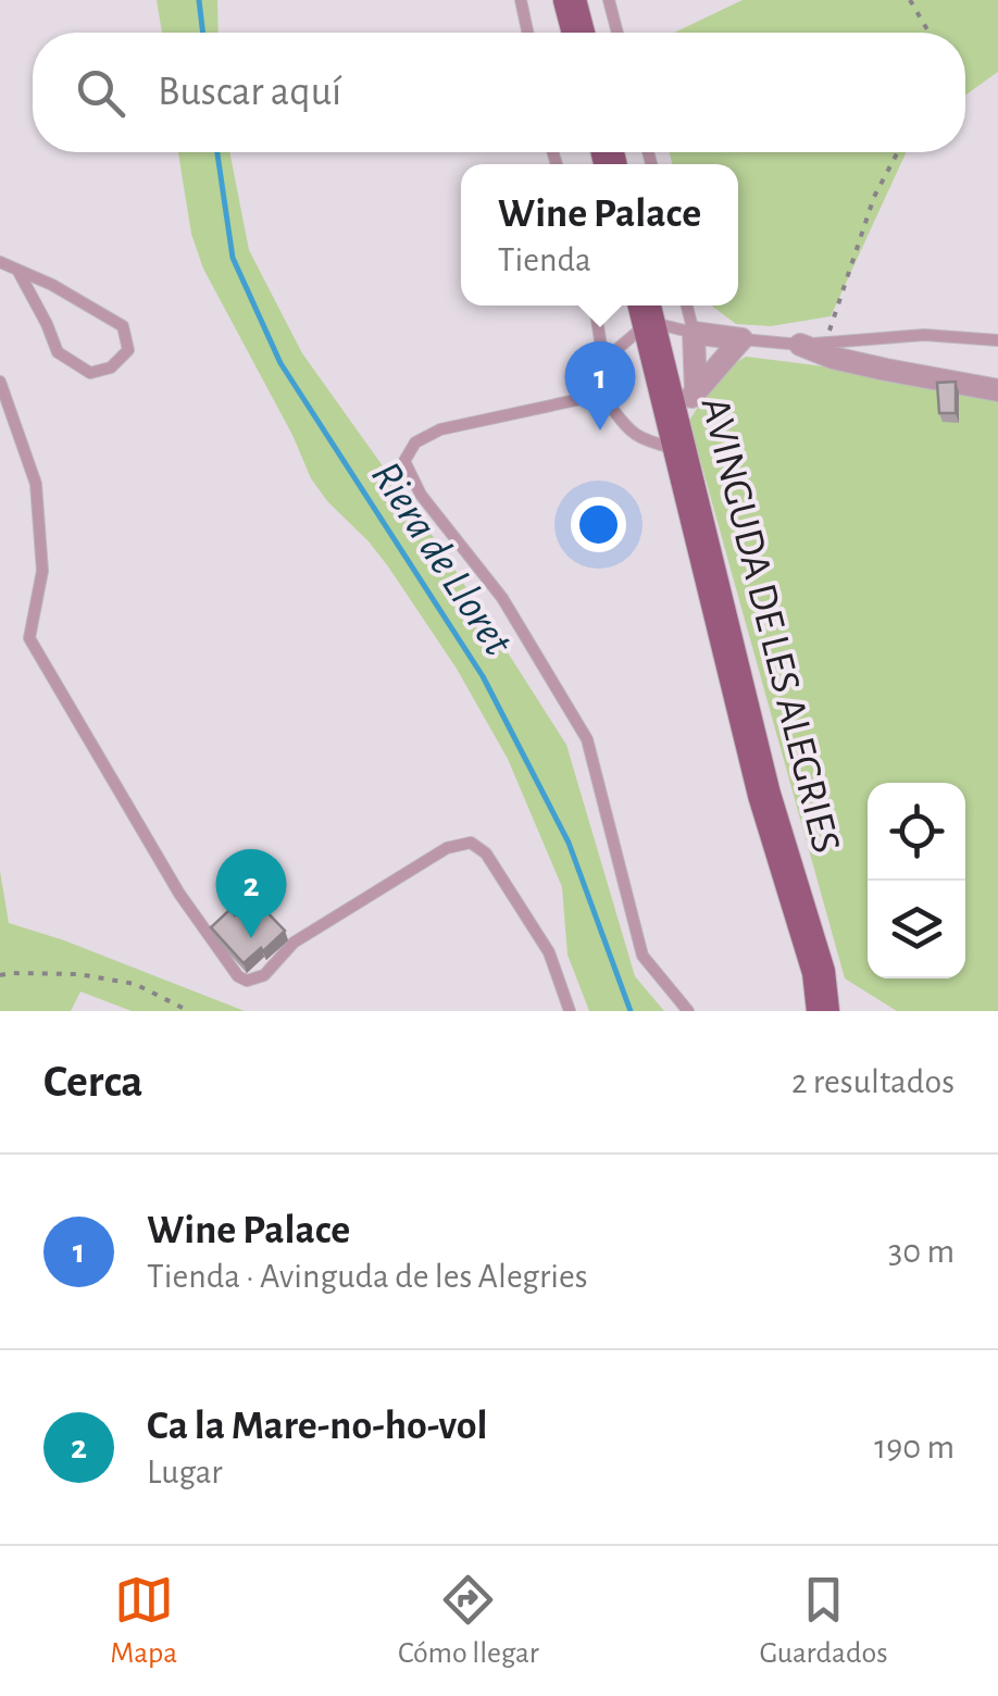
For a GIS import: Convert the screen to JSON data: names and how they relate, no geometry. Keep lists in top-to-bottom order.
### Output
{
  "streets": {
    "main road": ["AVINGUDA DE LES ALEGRIES"]
  },
  "water": ["Riera de Lloret"],
  "page": {
    "search": "Buscar aquí",
    "popup": ["Wine Palace", "Tienda"],
    "pins": ["1", "2"],
    "heading": ["Cerca", "2 resultados"],
    "list": [
      {
        "mark": "1",
        "name": "Wine Palace",
        "note": "Tienda · Avinguda de les Alegries",
        "value": "30 m"
      },
      {
        "mark": "2",
        "name": "Ca la Mare-no-ho-vol",
        "note": "Lugar",
        "value": "190 m"
      }
    ],
    "nav": ["Mapa", "Cómo llegar", "Guardados"]
  }
}
